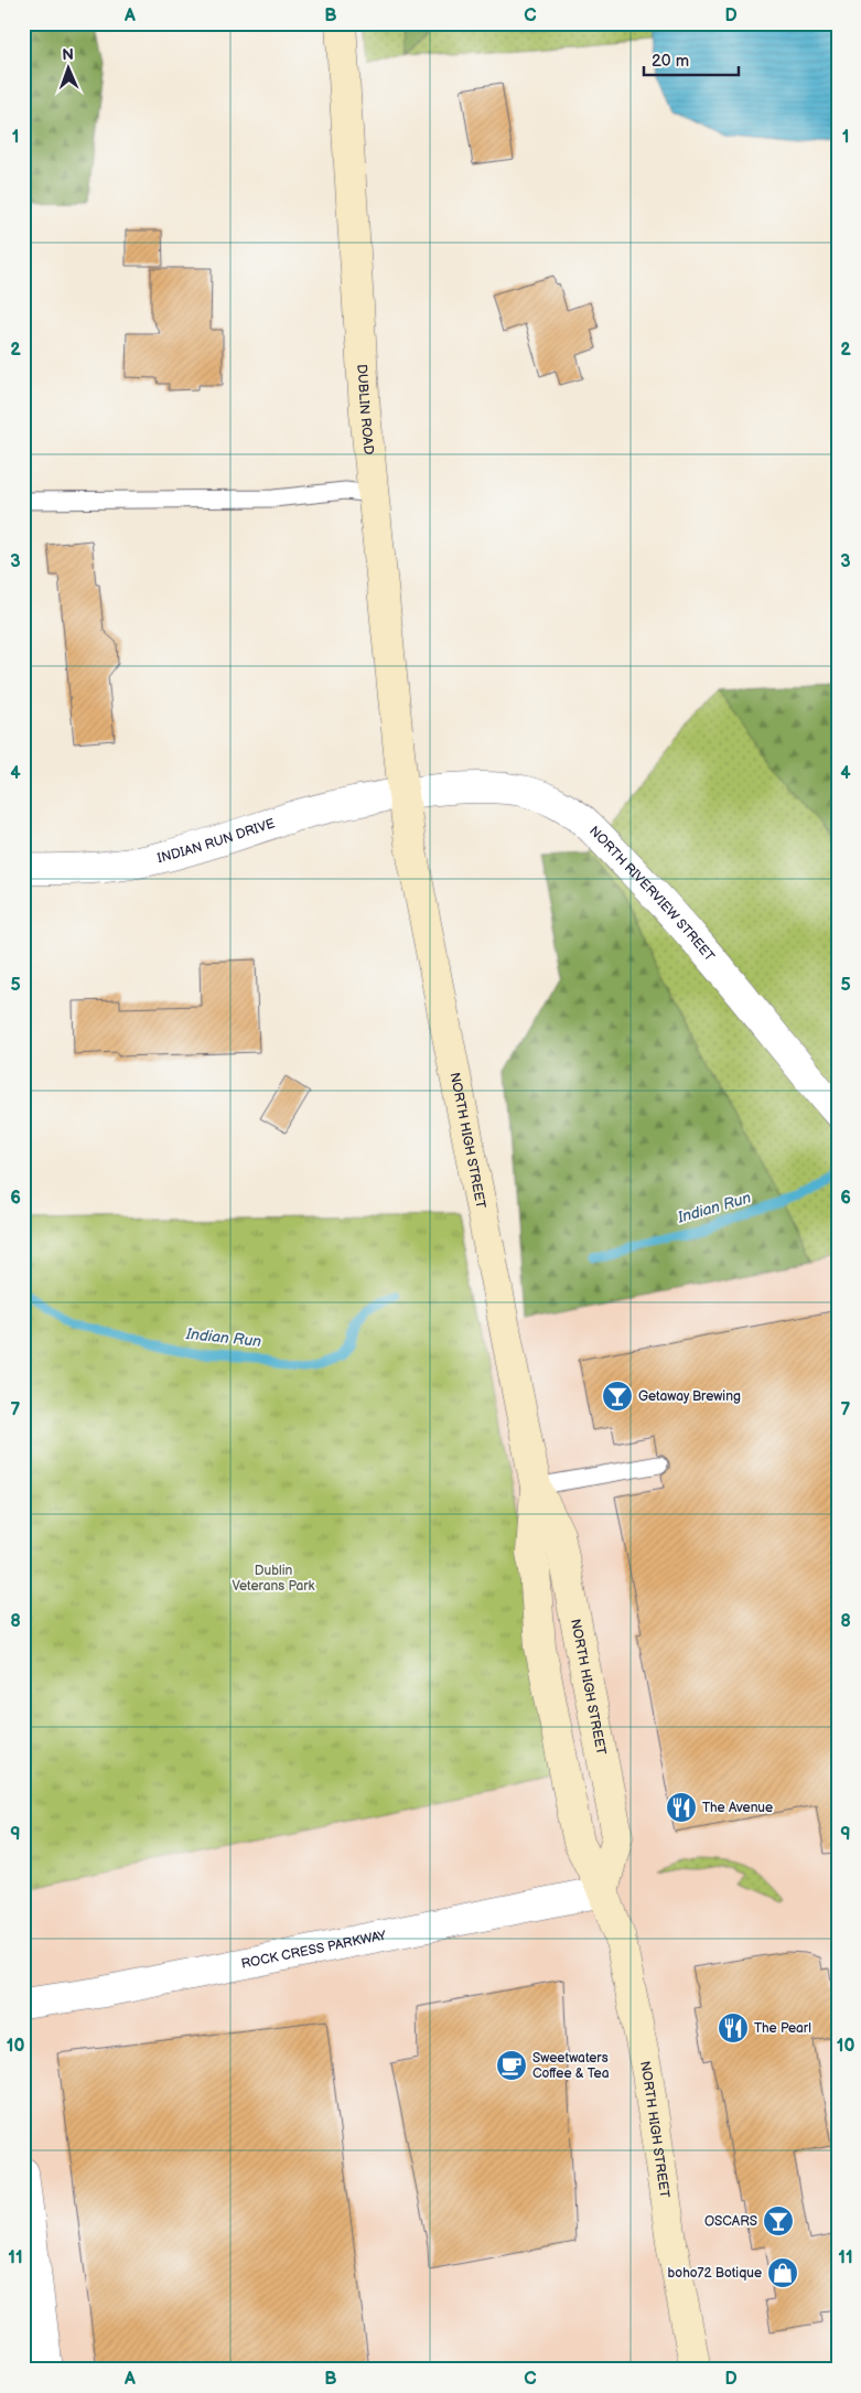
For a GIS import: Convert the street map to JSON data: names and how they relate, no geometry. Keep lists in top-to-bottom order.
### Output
{
  "streets": {
    "main road": ["DUBLIN ROAD", "NORTH HIGH STREET"],
    "street": ["INDIAN RUN DRIVE", "NORTH RIVERVIEW STREET", "ROCK CRESS PARKWAY"]
  },
  "crossings": [
    ["DUBLIN ROAD", "INDIAN RUN DRIVE"],
    ["DUBLIN ROAD", "NORTH RIVERVIEW STREET"],
    ["DUBLIN ROAD", "NORTH HIGH STREET"],
    ["INDIAN RUN DRIVE", "NORTH RIVERVIEW STREET"],
    ["INDIAN RUN DRIVE", "NORTH HIGH STREET"],
    ["NORTH RIVERVIEW STREET", "NORTH HIGH STREET"],
    ["NORTH HIGH STREET", "ROCK CRESS PARKWAY"]
  ],
  "water": ["Indian Run"],
  "parks": ["Dublin Veterans Park"],
  "places": {
    "bar": ["Getaway Brewing", "OSCARS"],
    "restaurant": ["The Avenue", "The Pearl"],
    "cafe": ["Sweetwaters Coffee & Tea"],
    "shop": ["boho72 Botique"]
  },
  "scale_bar": "20 m",
  "north": "top",
  "grid": {
    "columns": [
      "A",
      "B",
      "C",
      "D"
    ],
    "rows": [
      "1",
      "2",
      "3",
      "4",
      "5",
      "6",
      "7",
      "8",
      "9",
      "10",
      "11"
    ]
  }
}
